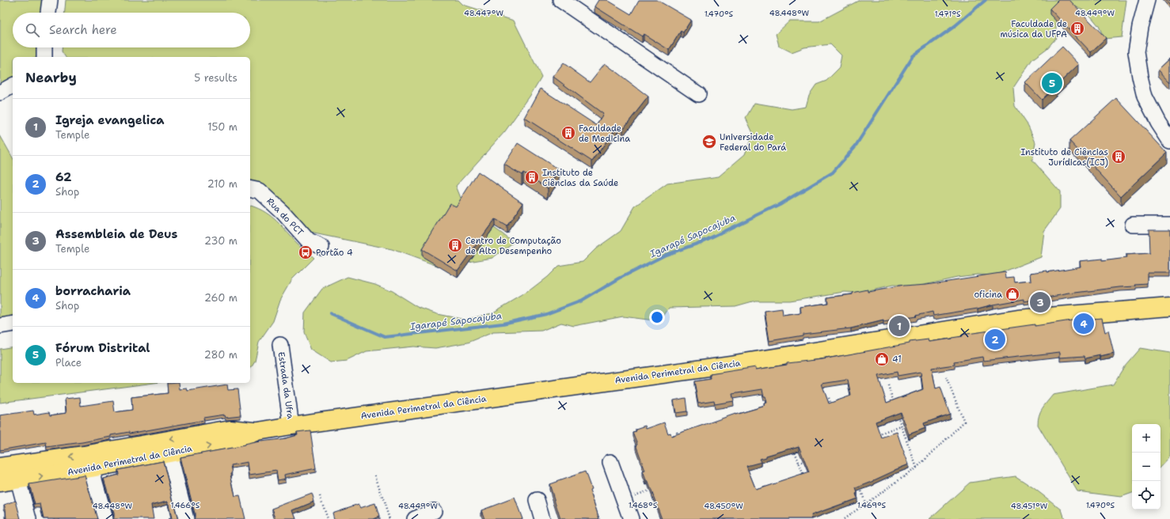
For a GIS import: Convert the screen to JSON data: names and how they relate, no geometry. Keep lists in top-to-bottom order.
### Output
{
  "streets": {
    "main road": ["Avenida Perimetral da Ciência"],
    "street": ["Rua do PCT", "Estrada da Ufra"]
  },
  "crossings": [
    ["Avenida Perimetral da Ciência", "Estrada da Ufra"]
  ],
  "water": ["Igarapé Sapocajuba"],
  "places": {
    "building": [
      "Faculdade de música da UFPA",
      "Faculdade de Medicina",
      "Instituto de Ciências Jurídicas(ICJ)",
      "Instituto de Ciências da Saúde",
      "Centro de Computação de Alto Desempenho"
    ],
    "school or university": ["Universidade Federal do Pará"],
    "bus stop": ["Portão 4"],
    "shop": ["oficina", "41"]
  },
  "page": {
    "search": "Search here",
    "heading": ["Nearby", "5 results"],
    "pins": [
      "5",
      "3",
      "4",
      "1",
      "2"
    ],
    "list": [
      {
        "mark": "1",
        "name": "Igreja evangelica",
        "note": "Temple",
        "value": "150 m"
      },
      {
        "mark": "2",
        "name": "62",
        "note": "Shop",
        "value": "210 m"
      },
      {
        "mark": "3",
        "name": "Assembleia de Deus",
        "note": "Temple",
        "value": "230 m"
      },
      {
        "mark": "4",
        "name": "borracharia",
        "note": "Shop",
        "value": "260 m"
      },
      {
        "mark": "5",
        "name": "Fórum Distrital",
        "note": "Place",
        "value": "280 m"
      }
    ],
    "map_buttons": ["+", "−"]
  },
  "coordinates": [
    "48.447°W",
    "48.448°W",
    "48.449°W",
    "1.470°S",
    "1.471°S",
    "1.466°S",
    "1.468°S",
    "1.469°S",
    "48.450°W",
    "48.451°W"
  ]
}
